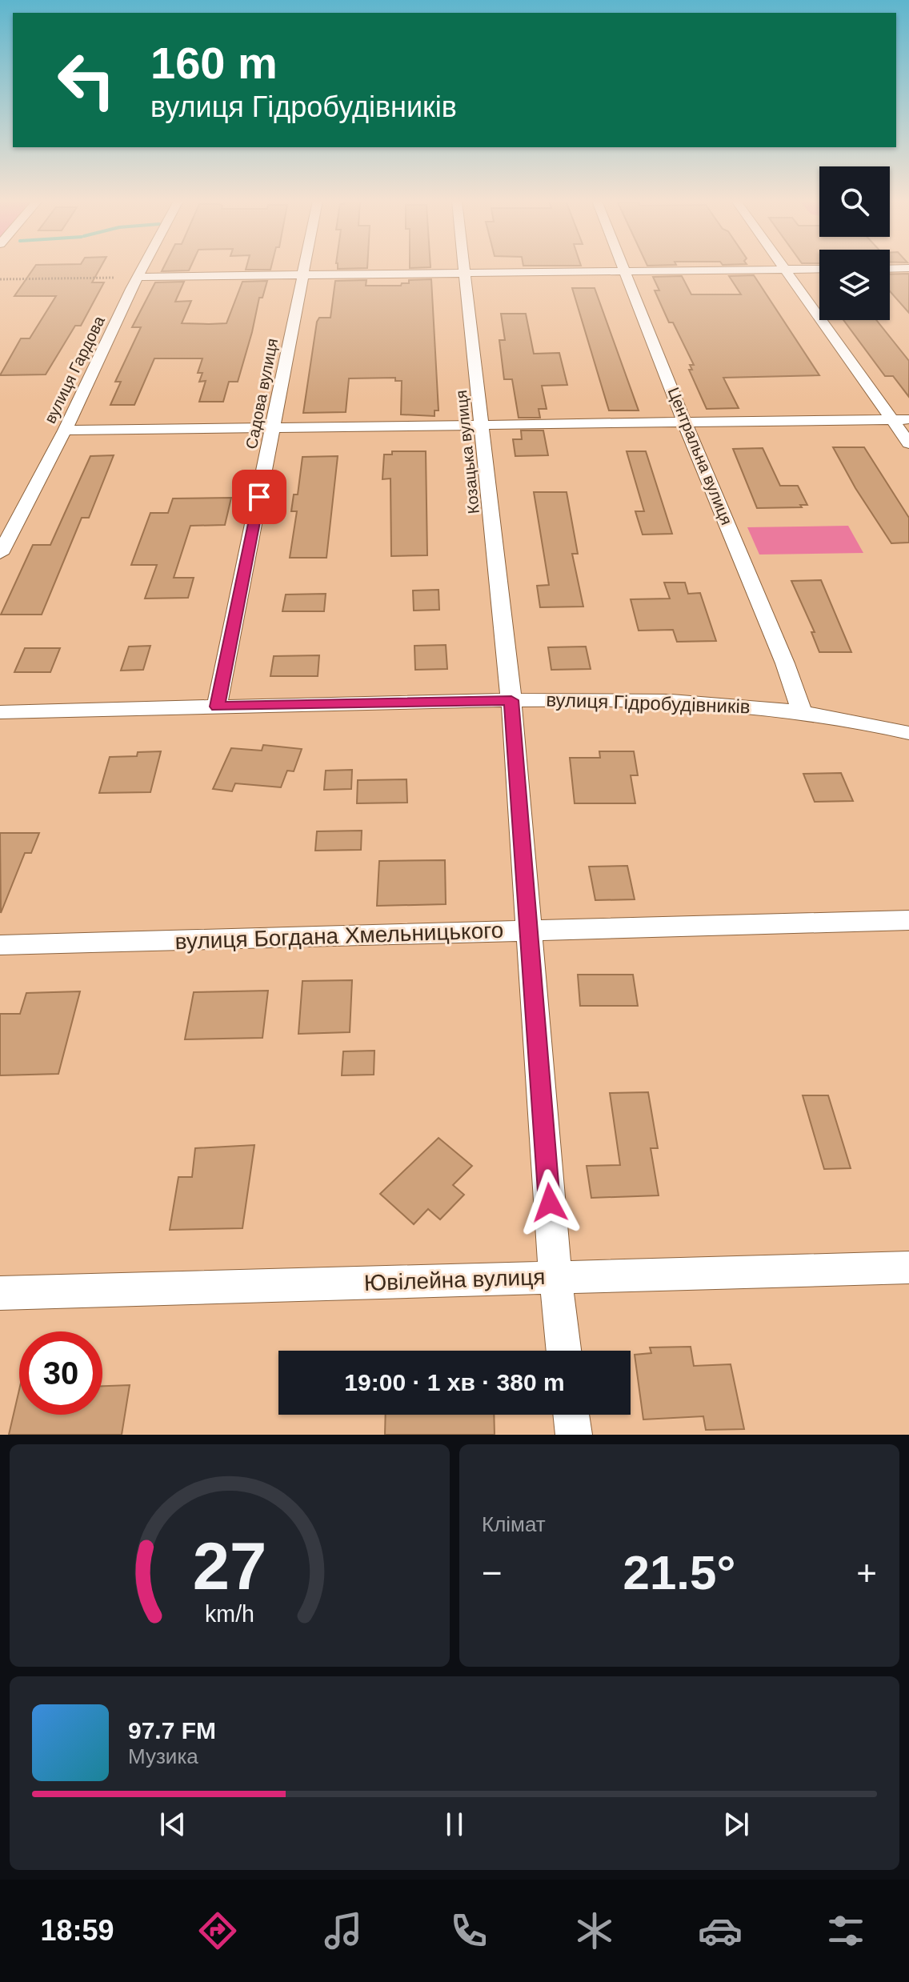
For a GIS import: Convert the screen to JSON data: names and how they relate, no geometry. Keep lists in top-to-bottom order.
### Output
{
  "streets": {
    "street": [
      "вулиця Гардова",
      "Садова вулиця",
      "Козацька вулиця",
      "Центральна вулиця",
      "вулиця Гідробудівників",
      "вулиця Богдана Хмельницького",
      "Ювілейна вулиця"
    ]
  },
  "crossings": [
    ["Садова вулиця", "вулиця Гідробудівників"],
    ["Козацька вулиця", "вулиця Гідробудівників"],
    ["Козацька вулиця", "вулиця Богдана Хмельницького"],
    ["Козацька вулиця", "Ювілейна вулиця"],
    ["Центральна вулиця", "вулиця Гідробудівників"]
  ],
  "page": {
    "turn": ["160 m", "вулиця Гідробудівників"],
    "limit": "30",
    "trip": "19:00 · 1 хв · 380 m",
    "tile": "Клімат",
    "heat": ["−", "21.5°", "+"],
    "song": ["97.7 FM", "Музика"],
    "tabs": "18:59",
    "gauge": ["27", "km/h"]
  }
}
